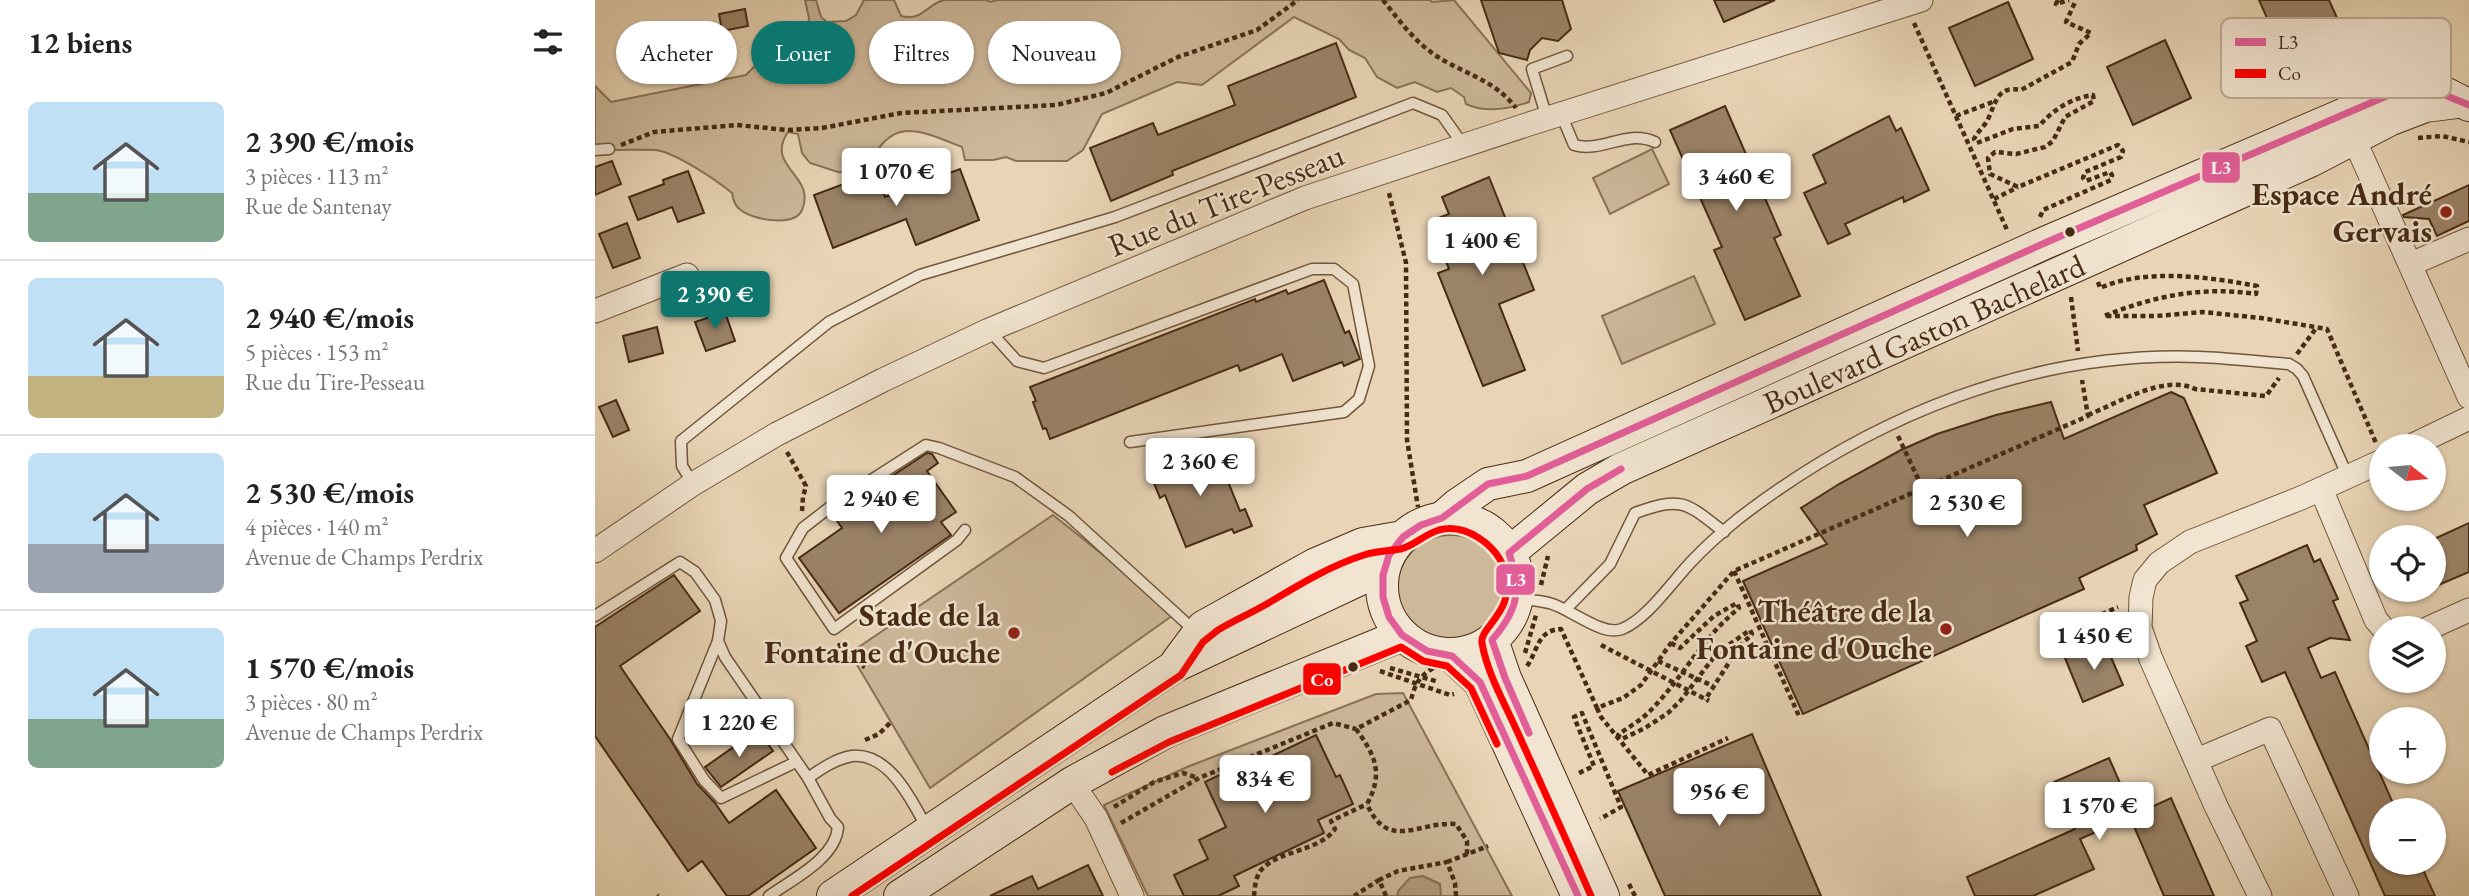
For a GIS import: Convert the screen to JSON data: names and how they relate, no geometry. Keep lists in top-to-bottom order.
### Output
{
  "streets": {
    "main road": ["Boulevard Gaston Bachelard"],
    "street": ["Rue du Tire-Pesseau"]
  },
  "places": ["Espace André Gervais", "Théâtre de la Fontaine d'Ouche", "Stade de la Fontaine d'Ouche"],
  "lines": ["transit line L3", "transit line Co"],
  "legend": ["L3", "Co"],
  "north": "right",
  "page": {
    "heading": "12 biens",
    "chip": [
      "Acheter",
      "Louer",
      "Filtres",
      "Nouveau"
    ],
    "list": [
      {
        "name": "2 390 €/mois",
        "note": "3 pièces · 113 m² · Rue de Santenay"
      },
      {
        "name": "2 940 €/mois",
        "note": "5 pièces · 153 m² · Rue du Tire-Pesseau"
      },
      {
        "name": "2 530 €/mois",
        "note": "4 pièces · 140 m² · Avenue de Champs Perdrix"
      },
      {
        "name": "1 570 €/mois",
        "note": "3 pièces · 80 m² · Avenue de Champs Perdrix"
      }
    ],
    "price": [
      "1 070 €",
      "3 460 €",
      "1 400 €",
      "2 390 €",
      "2 360 €",
      "2 940 €",
      "2 530 €",
      "1 450 €",
      "1 220 €",
      "834 €",
      "956 €",
      "1 570 €"
    ],
    "map_buttons": ["+", "−"]
  }
}
